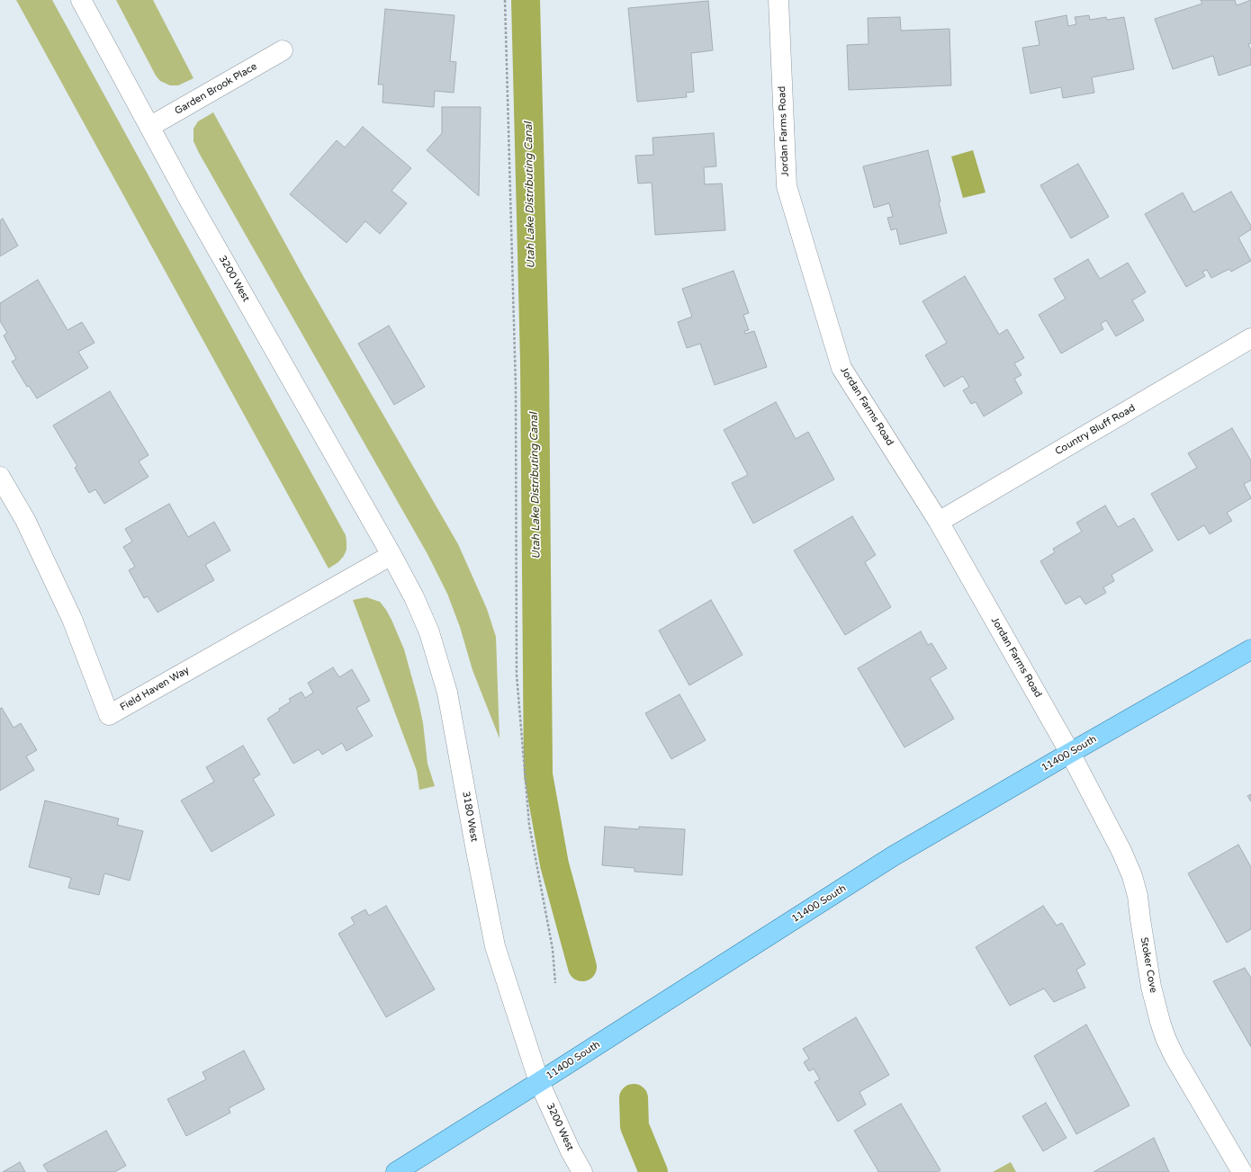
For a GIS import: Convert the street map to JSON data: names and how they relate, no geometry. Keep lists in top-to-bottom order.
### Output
{
  "streets": {
    "main road": ["11400 South"],
    "street": [
      "Garden Brook Place",
      "Jordan Farms Road",
      "3200 West",
      "Country Bluff Road",
      "Field Haven Way",
      "3180 West",
      "Stoker Cove"
    ]
  },
  "crossings": [
    ["Garden Brook Place", "3200 West"],
    ["Jordan Farms Road", "Country Bluff Road"],
    ["Jordan Farms Road", "11400 South"],
    ["Jordan Farms Road", "Stoker Cove"],
    ["3200 West", "Field Haven Way"],
    ["3200 West", "11400 South"],
    ["3200 West", "3180 West"],
    ["Field Haven Way", "3180 West"],
    ["11400 South", "3180 West"],
    ["11400 South", "Stoker Cove"]
  ],
  "water": ["Utah Lake Distributing Canal"]
}
